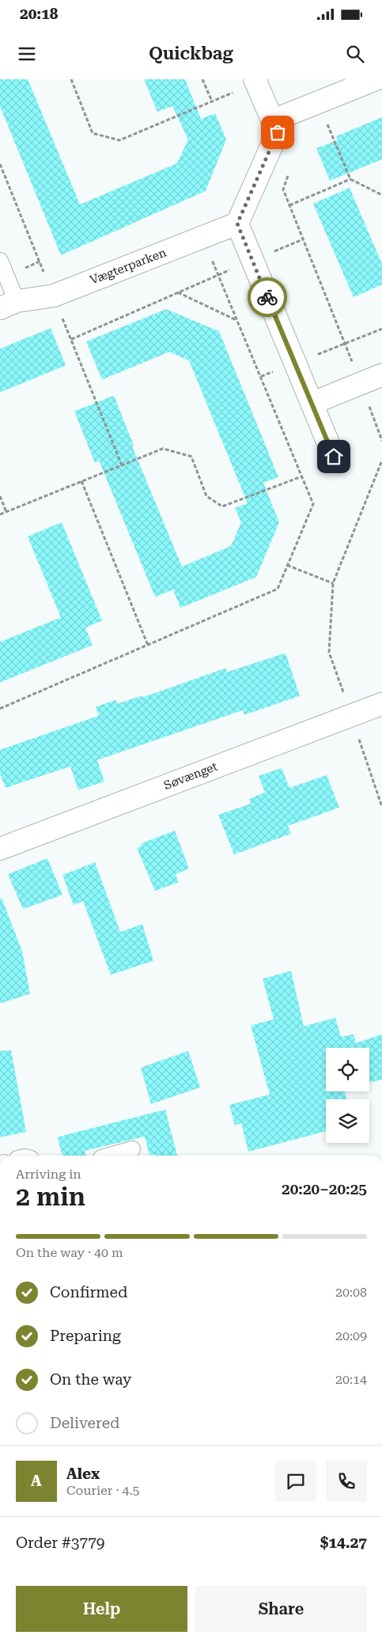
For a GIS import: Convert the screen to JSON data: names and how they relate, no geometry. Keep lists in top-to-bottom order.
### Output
{
  "streets": {
    "street": ["Vægterparken", "Søvænget"]
  },
  "page": {
    "status": "20:18",
    "header": "Quickbag",
    "heading": ["2 min", "Arriving in", "20:20–20:25"],
    "panel": [
      "Alex",
      "Courier · 4.5",
      "Order #3779",
      "$14.27"
    ],
    "bar": "On the way · 40 m",
    "list": [
      ["Confirmed", "20:08"],
      ["Preparing", "20:09"],
      ["On the way", "20:14"],
      "Delivered"
    ],
    "round": "A",
    "buttons": ["Help", "Share"]
  }
}
